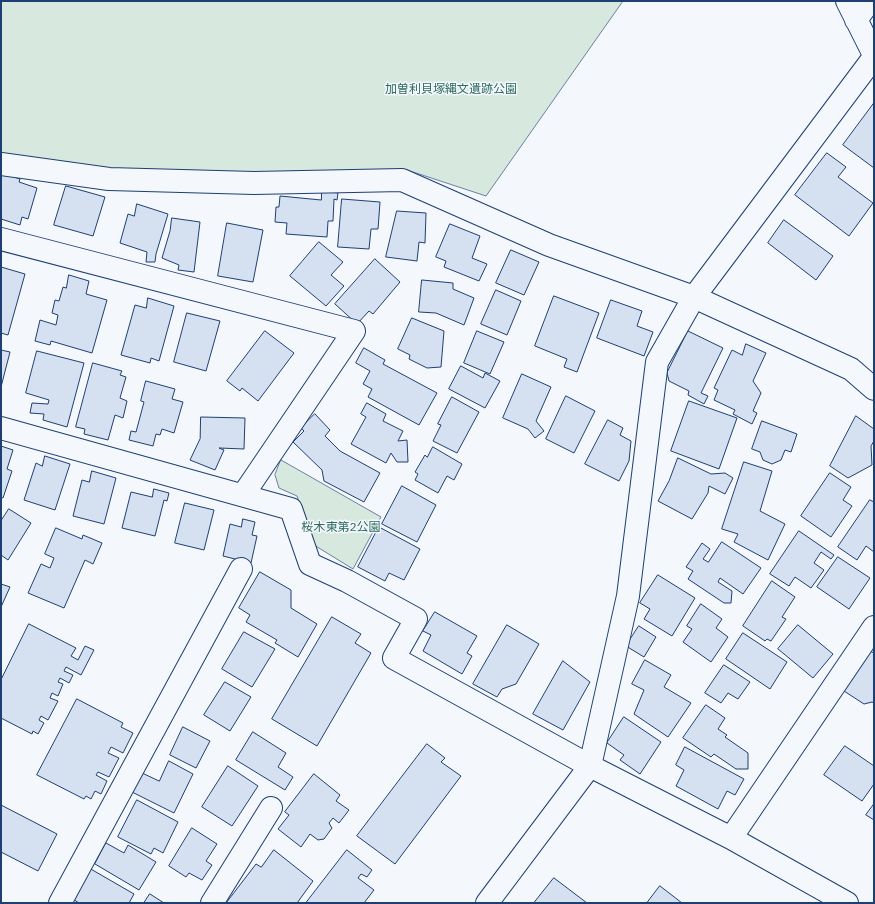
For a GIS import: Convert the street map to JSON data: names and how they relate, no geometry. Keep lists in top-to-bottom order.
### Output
{
  "parks": ["加曽利貝塚縄文遺跡公園", "桜木東第2公園"]
}
